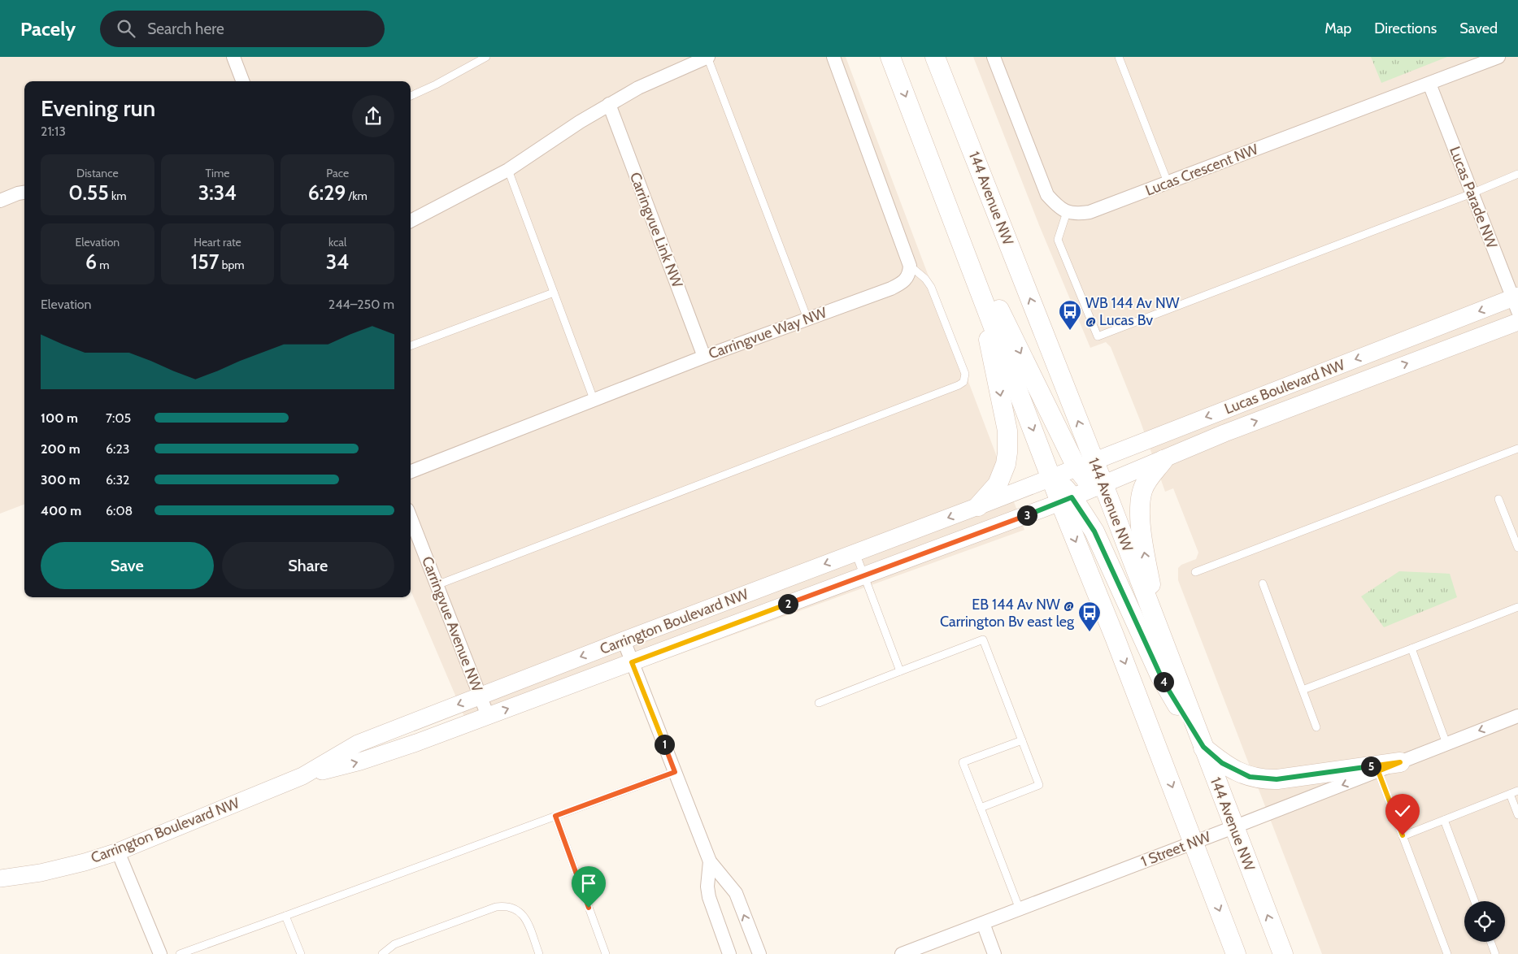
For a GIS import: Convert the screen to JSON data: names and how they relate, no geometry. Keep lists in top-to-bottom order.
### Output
{
  "streets": {
    "main road": ["144 Avenue NW"],
    "street": [
      "Lucas Crescent NW",
      "Lucas Parade NW",
      "Carringvue Link NW",
      "Carringvue Way NW",
      "Lucas Boulevard NW",
      "Carrington Boulevard NW",
      "Carringvue Avenue NW",
      "1 Street NW"
    ]
  },
  "crossings": [
    ["Lucas Crescent NW", "Lucas Parade NW"],
    ["Lucas Parade NW", "Lucas Boulevard NW"],
    ["144 Avenue NW", "Lucas Boulevard NW"],
    ["144 Avenue NW", "1 Street NW"],
    ["Carringvue Link NW", "Carringvue Way NW"],
    ["Lucas Boulevard NW", "Carrington Boulevard NW"],
    ["Carrington Boulevard NW", "Carringvue Avenue NW"]
  ],
  "places": {
    "bus stop": ["WB 144 Av NW @ Lucas Bv", "EB 144 Av NW @ Carrington Bv east leg"]
  },
  "page": {
    "header": "Pacely",
    "search": "Search here",
    "nav": ["Map", "Directions", "Saved"],
    "heading": ["Evening run", "21:13"],
    "stats": [
      ["Distance", "0.55 km"],
      ["Time", "3:34"],
      ["Pace", "6:29 /km"],
      ["Elevation", "6 m"],
      ["Heart rate", "157 bpm"],
      ["kcal", "34"]
    ],
    "chart": ["Elevation", "244–250 m"],
    "list": [
      {
        "name": "100 m",
        "note": "7:05"
      },
      {
        "name": "200 m",
        "note": "6:23"
      },
      {
        "name": "300 m",
        "note": "6:32"
      },
      {
        "name": "400 m",
        "note": "6:08"
      }
    ],
    "pins": [
      "3",
      "2",
      "4",
      "1",
      "5"
    ],
    "buttons": ["Save", "Share"]
  }
}
